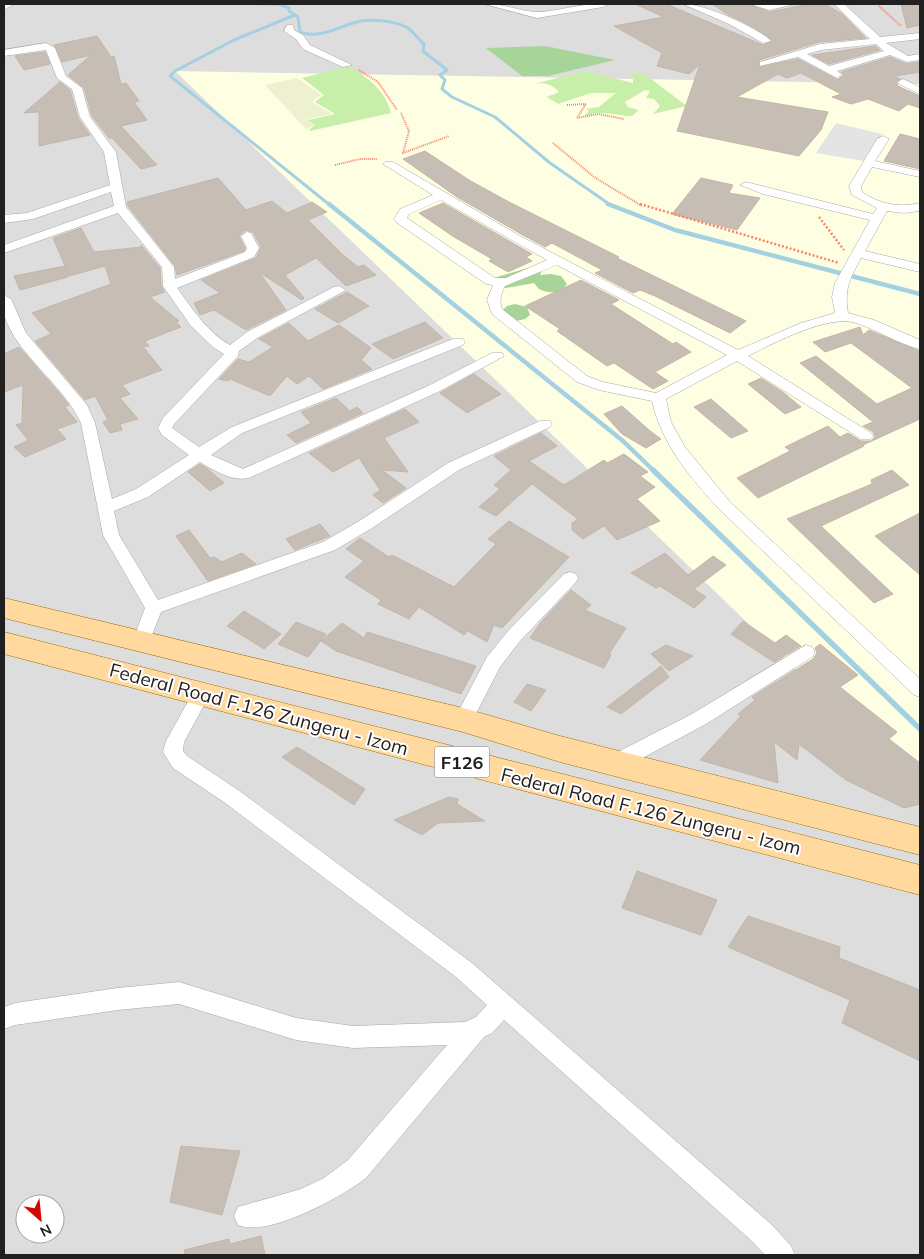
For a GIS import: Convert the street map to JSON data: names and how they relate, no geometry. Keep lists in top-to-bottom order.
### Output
{
  "streets": {
    "main road": ["Federal Road F.126 Zungeru - Izom", "F126"]
  },
  "north": "bottom right"
}
